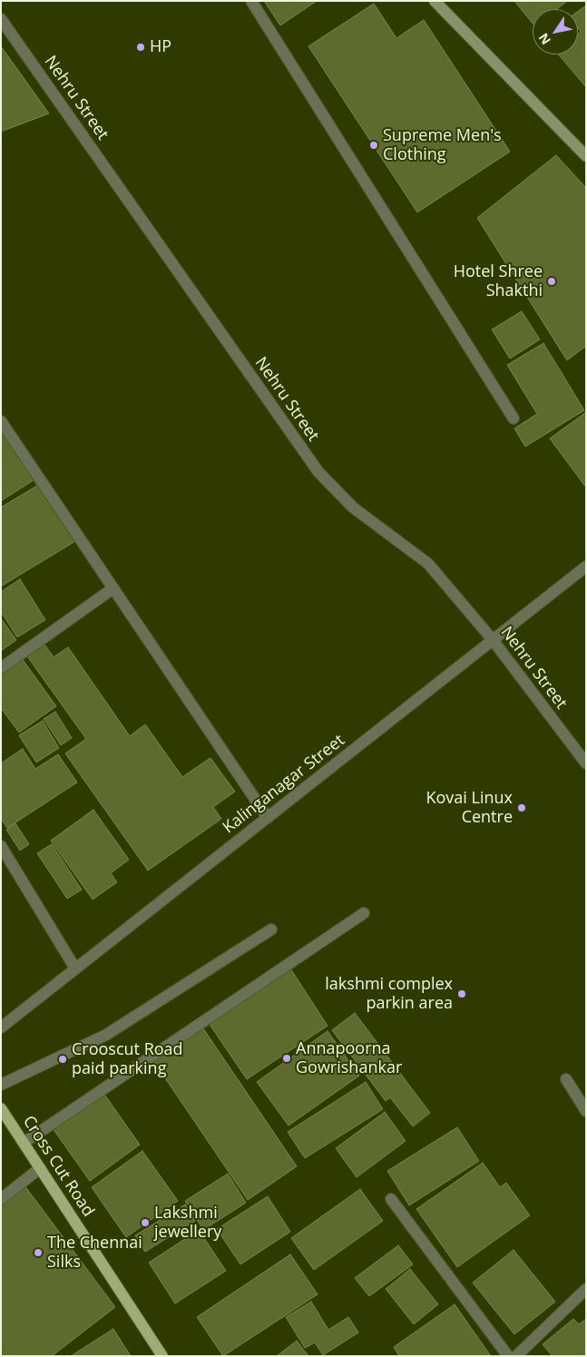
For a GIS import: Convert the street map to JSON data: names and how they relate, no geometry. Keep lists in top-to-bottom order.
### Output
{
  "streets": {
    "main road": ["Cross Cut Road"],
    "street": ["Nehru Street", "Kalinganagar Street"]
  },
  "crossings": [
    ["Nehru Street", "Kalinganagar Street"]
  ],
  "places": [
    "HP",
    "Supreme Men's Clothing",
    "Hotel Shree Shakthi",
    "Kovai Linux Centre",
    "lakshmi complex parkin area",
    "Annapoorna Gowrishankar",
    "Crooscut Road paid parking",
    "Lakshmi jewellery",
    "The Chennai Silks"
  ],
  "north": "bottom left"
}
